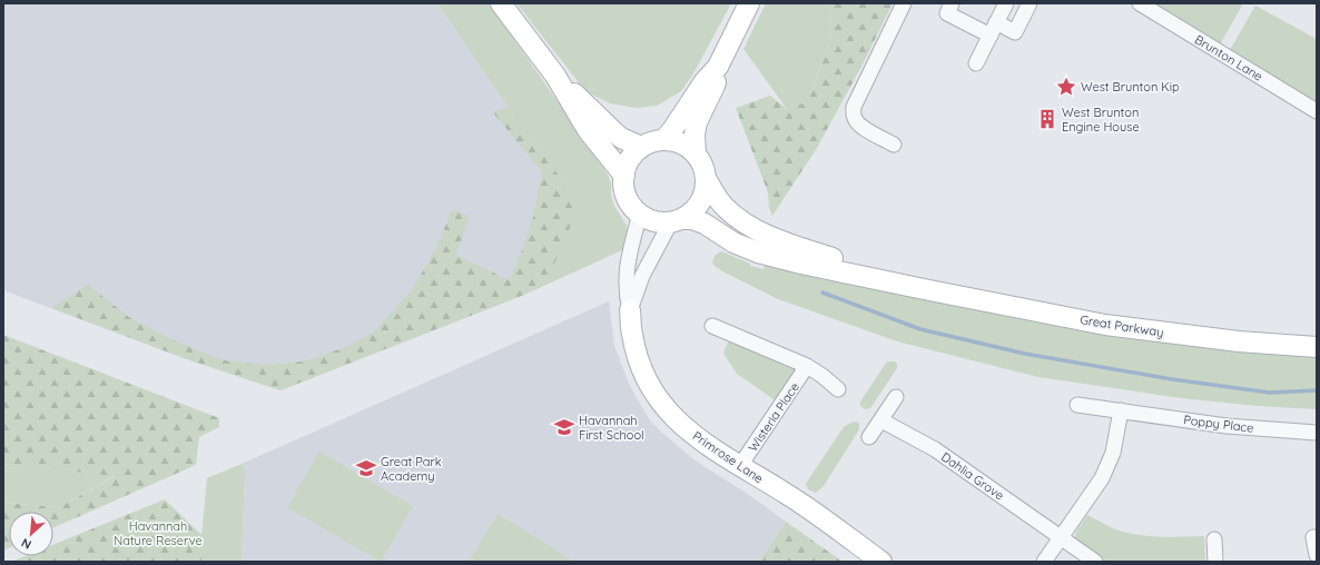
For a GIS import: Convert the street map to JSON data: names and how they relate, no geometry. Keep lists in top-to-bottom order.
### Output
{
  "streets": {
    "street": [
      "Brunton Lane",
      "Great Parkway",
      "Wisteria Place",
      "Poppy Place",
      "Primrose Lane",
      "Dahlia Grove"
    ]
  },
  "crossings": [
    ["Great Parkway", "Primrose Lane"],
    ["Wisteria Place", "Primrose Lane"]
  ],
  "parks": ["Havannah Nature Reserve"],
  "places": {
    "place": ["West Brunton Kip"],
    "building": ["West Brunton Engine House"],
    "school or university": ["Havannah First School", "Great Park Academy"]
  },
  "north": "bottom left"
}
